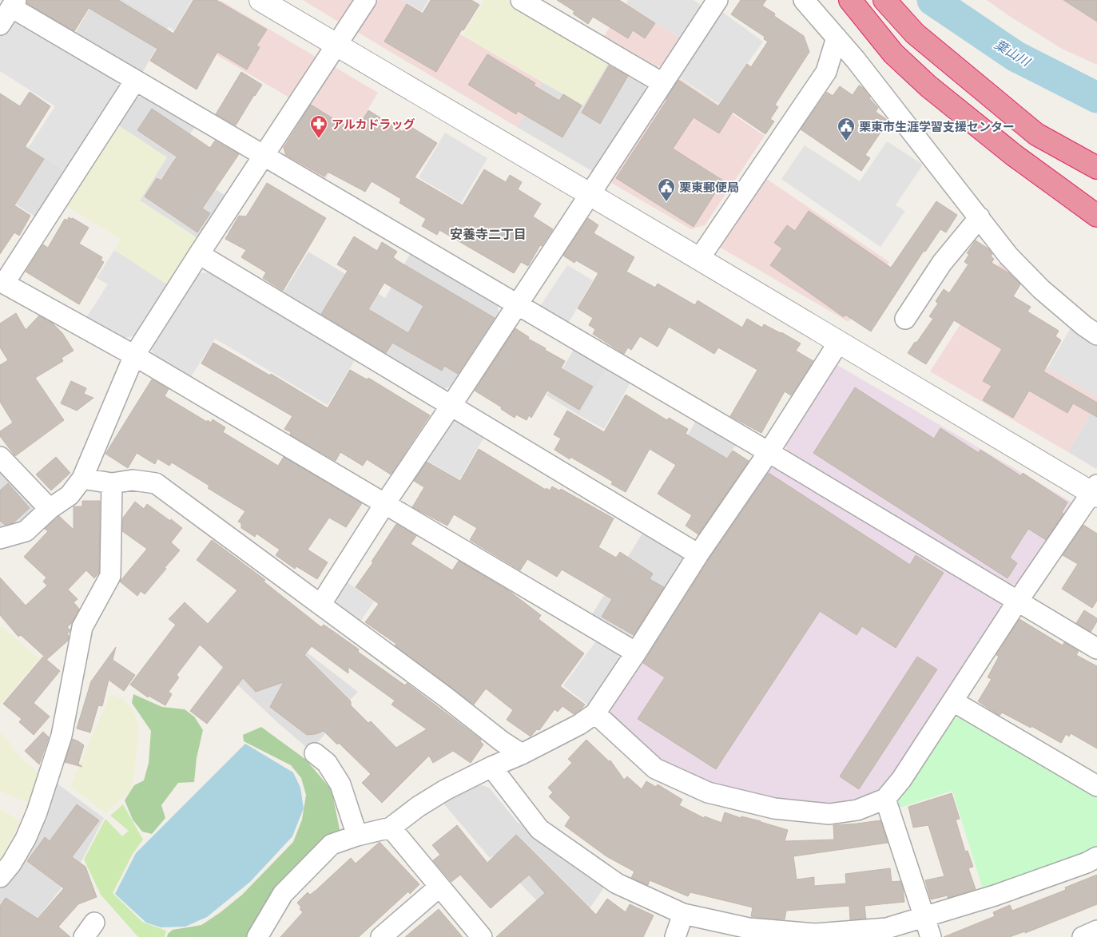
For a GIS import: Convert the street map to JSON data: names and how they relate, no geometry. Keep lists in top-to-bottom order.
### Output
{
  "districts": ["安養寺二丁目"],
  "water": ["葉山川"],
  "places": {
    "pharmacy": ["アルカドラッグ"],
    "public building": ["栗東市生涯学習支援センター", "栗東郵便局"]
  }
}
